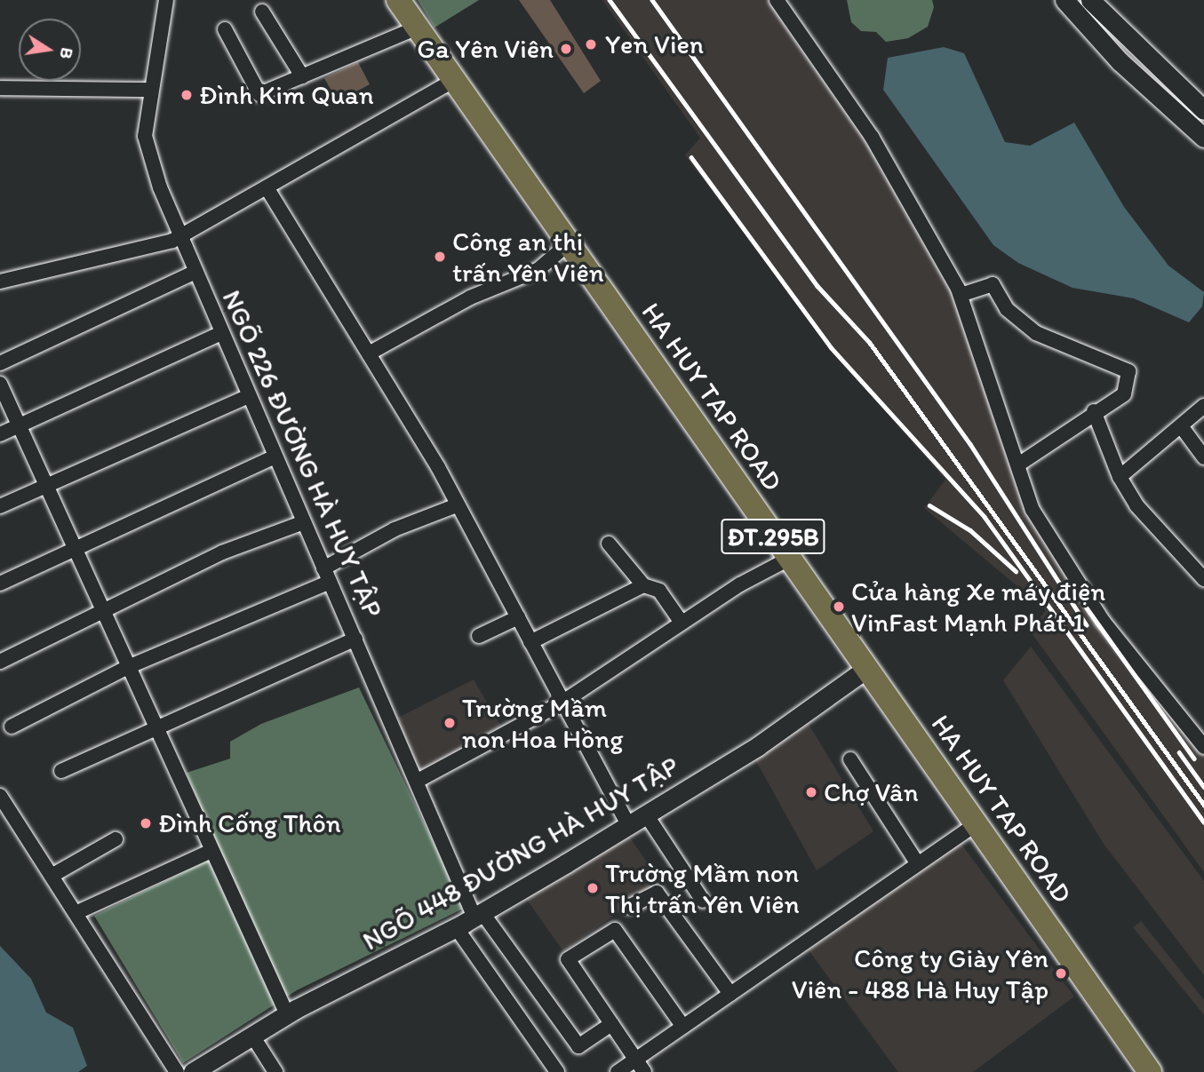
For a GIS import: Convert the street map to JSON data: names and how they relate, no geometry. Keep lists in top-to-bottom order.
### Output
{
  "streets": {
    "main road": ["HA HUY TAP ROAD", "ĐT.295B"],
    "street": ["NGÕ 226 ĐƯỜNG HÀ HUY TẬP", "NGÕ 448 ĐƯỜNG HÀ HUY TẬP"]
  },
  "crossings": [
    ["HA HUY TAP ROAD", "NGÕ 448 ĐƯỜNG HÀ HUY TẬP"],
    ["NGÕ 226 ĐƯỜNG HÀ HUY TẬP", "NGÕ 448 ĐƯỜNG HÀ HUY TẬP"]
  ],
  "places": [
    "Yen Vien",
    "Ga Yên Viên",
    "Đình Kim Quan",
    "Công an thị trấn Yên Viên",
    "Cửa hàng Xe máy điện VinFast Mạnh Phát 1",
    "Trường Mầm non Hoa Hồng",
    "Chợ Vân",
    "Đình Cống Thôn",
    "Trường Mầm non Thị trấn Yên Viên",
    "Công ty Giày Yên Viên - 488 Hà Huy Tập"
  ],
  "north": "right"
}
